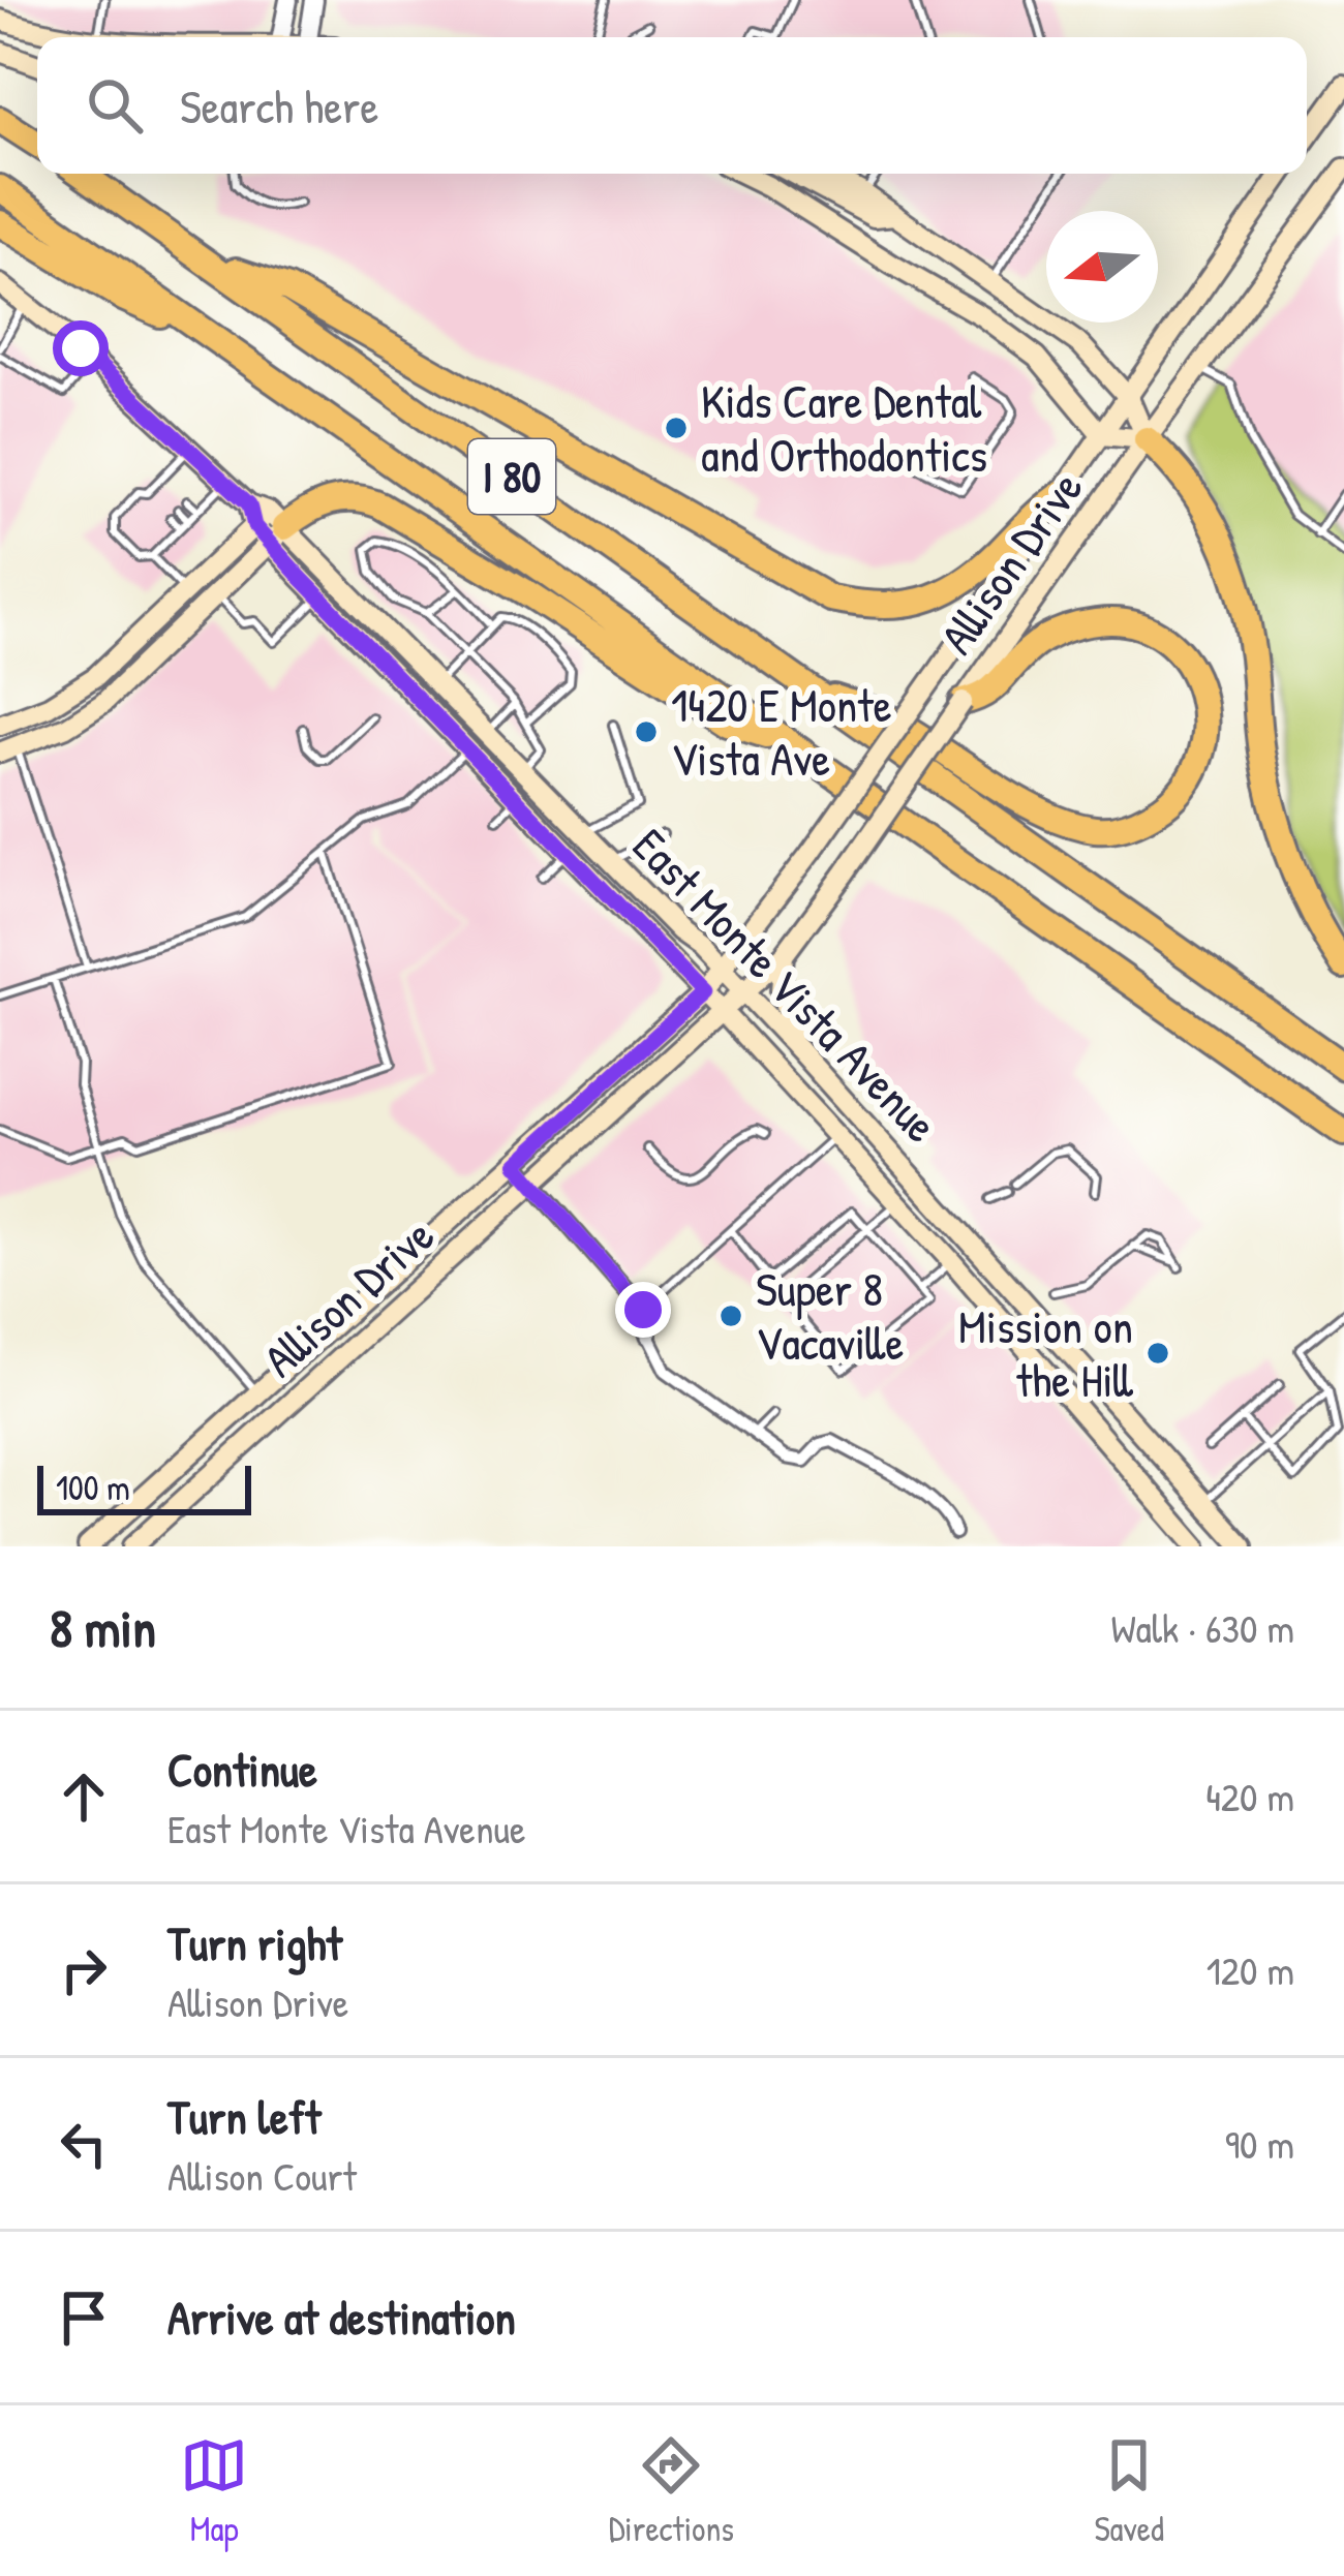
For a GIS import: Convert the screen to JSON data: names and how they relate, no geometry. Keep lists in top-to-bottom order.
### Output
{
  "streets": {
    "highway": ["I 80"],
    "main road": ["Allison Drive", "East Monte Vista Avenue"]
  },
  "crossings": [
    ["Allison Drive", "East Monte Vista Avenue"]
  ],
  "places": [
    "Kids Care Dental and Orthodontics",
    "1420 E Monte Vista Ave",
    "Super 8 Vacaville",
    "Mission on the Hill"
  ],
  "scale_bar": "100 m",
  "north": "left",
  "page": {
    "search": "Search here",
    "scale": "100 m",
    "heading": ["8 min", "Walk · 630 m"],
    "list": [
      ["Continue", "East Monte Vista Avenue", "420 m"],
      ["Turn right", "Allison Drive", "120 m"],
      ["Turn left", "Allison Court", "90 m"],
      "Arrive at destination"
    ],
    "nav": ["Map", "Directions", "Saved"]
  }
}
